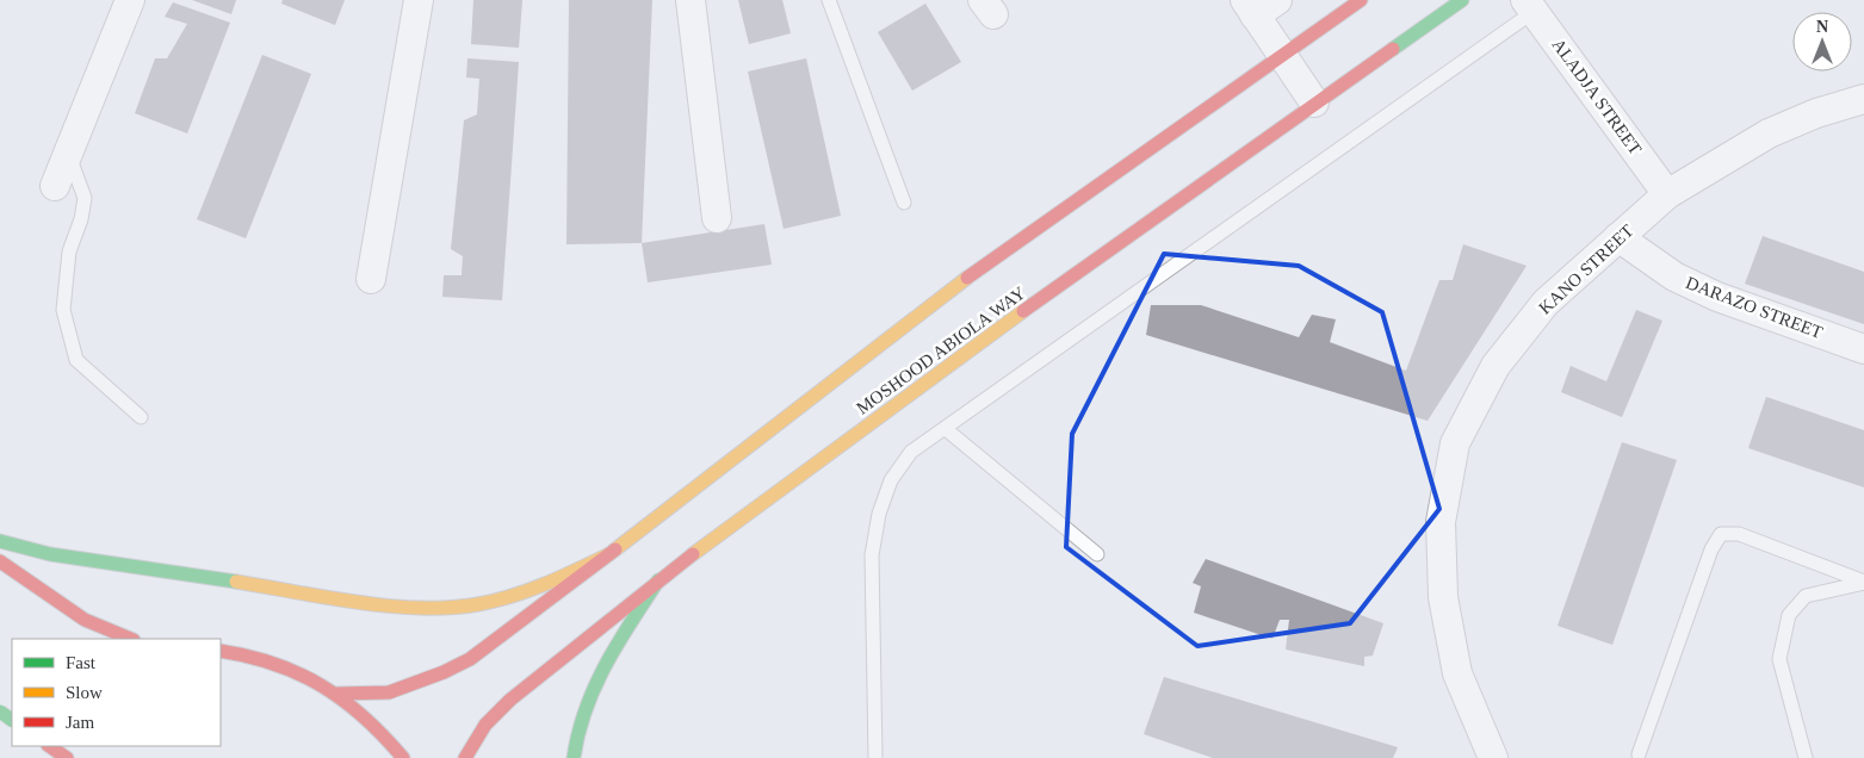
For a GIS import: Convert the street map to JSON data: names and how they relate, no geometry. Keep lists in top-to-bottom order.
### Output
{
  "streets": {
    "main road": ["MOSHOOD ABIOLA WAY"],
    "street": ["ALADJA STREET", "KANO STREET", "DARAZO STREET"]
  },
  "crossings": [
    ["ALADJA STREET", "KANO STREET"],
    ["KANO STREET", "DARAZO STREET"]
  ],
  "legend": ["Fast", "Slow", "Jam"],
  "north": "top"
}
